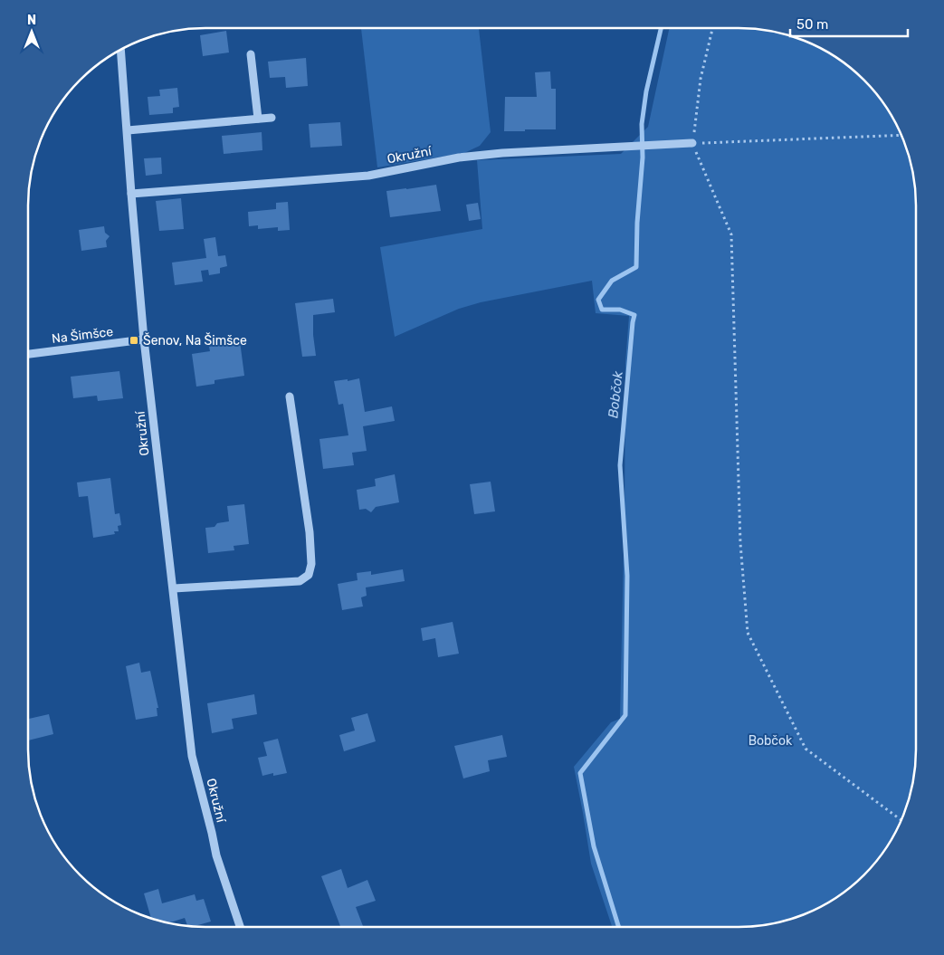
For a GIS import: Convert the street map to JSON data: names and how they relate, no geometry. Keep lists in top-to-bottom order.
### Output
{
  "streets": {
    "street": ["Okružní", "Na Šimšce"]
  },
  "crossings": [
    ["Okružní", "Na Šimšce"]
  ],
  "water": ["Bobčok"],
  "parks": ["Bobčok"],
  "places": {
    "transit": ["Šenov, Na Šimšce"]
  },
  "scale_bar": "50 m",
  "north": "top"
}
